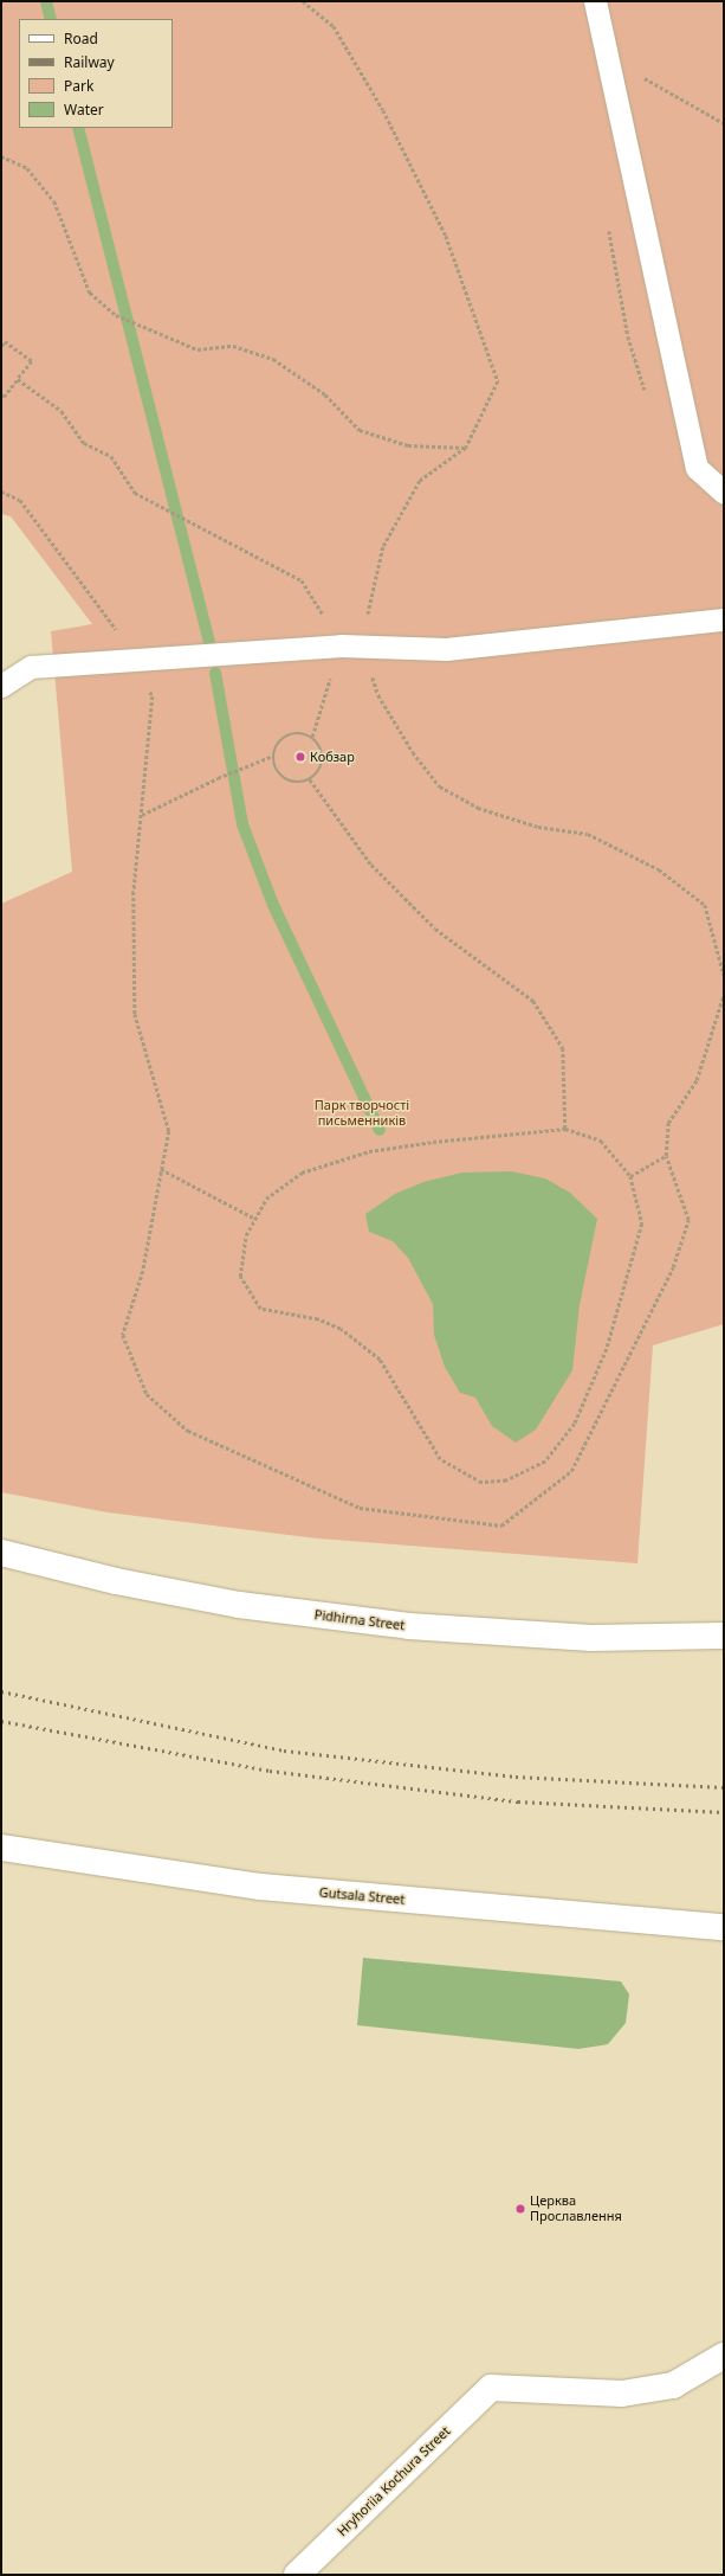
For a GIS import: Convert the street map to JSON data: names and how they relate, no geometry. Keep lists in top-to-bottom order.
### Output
{
  "streets": {
    "street": ["Pidhirna Street", "Gutsala Street", "Hryhoriia Kochura Street"]
  },
  "parks": ["Парк творчості письменників"],
  "places": ["Кобзар", "Церква Прославлення"],
  "legend": [
    "Road",
    "Railway",
    "Park",
    "Water"
  ]
}
